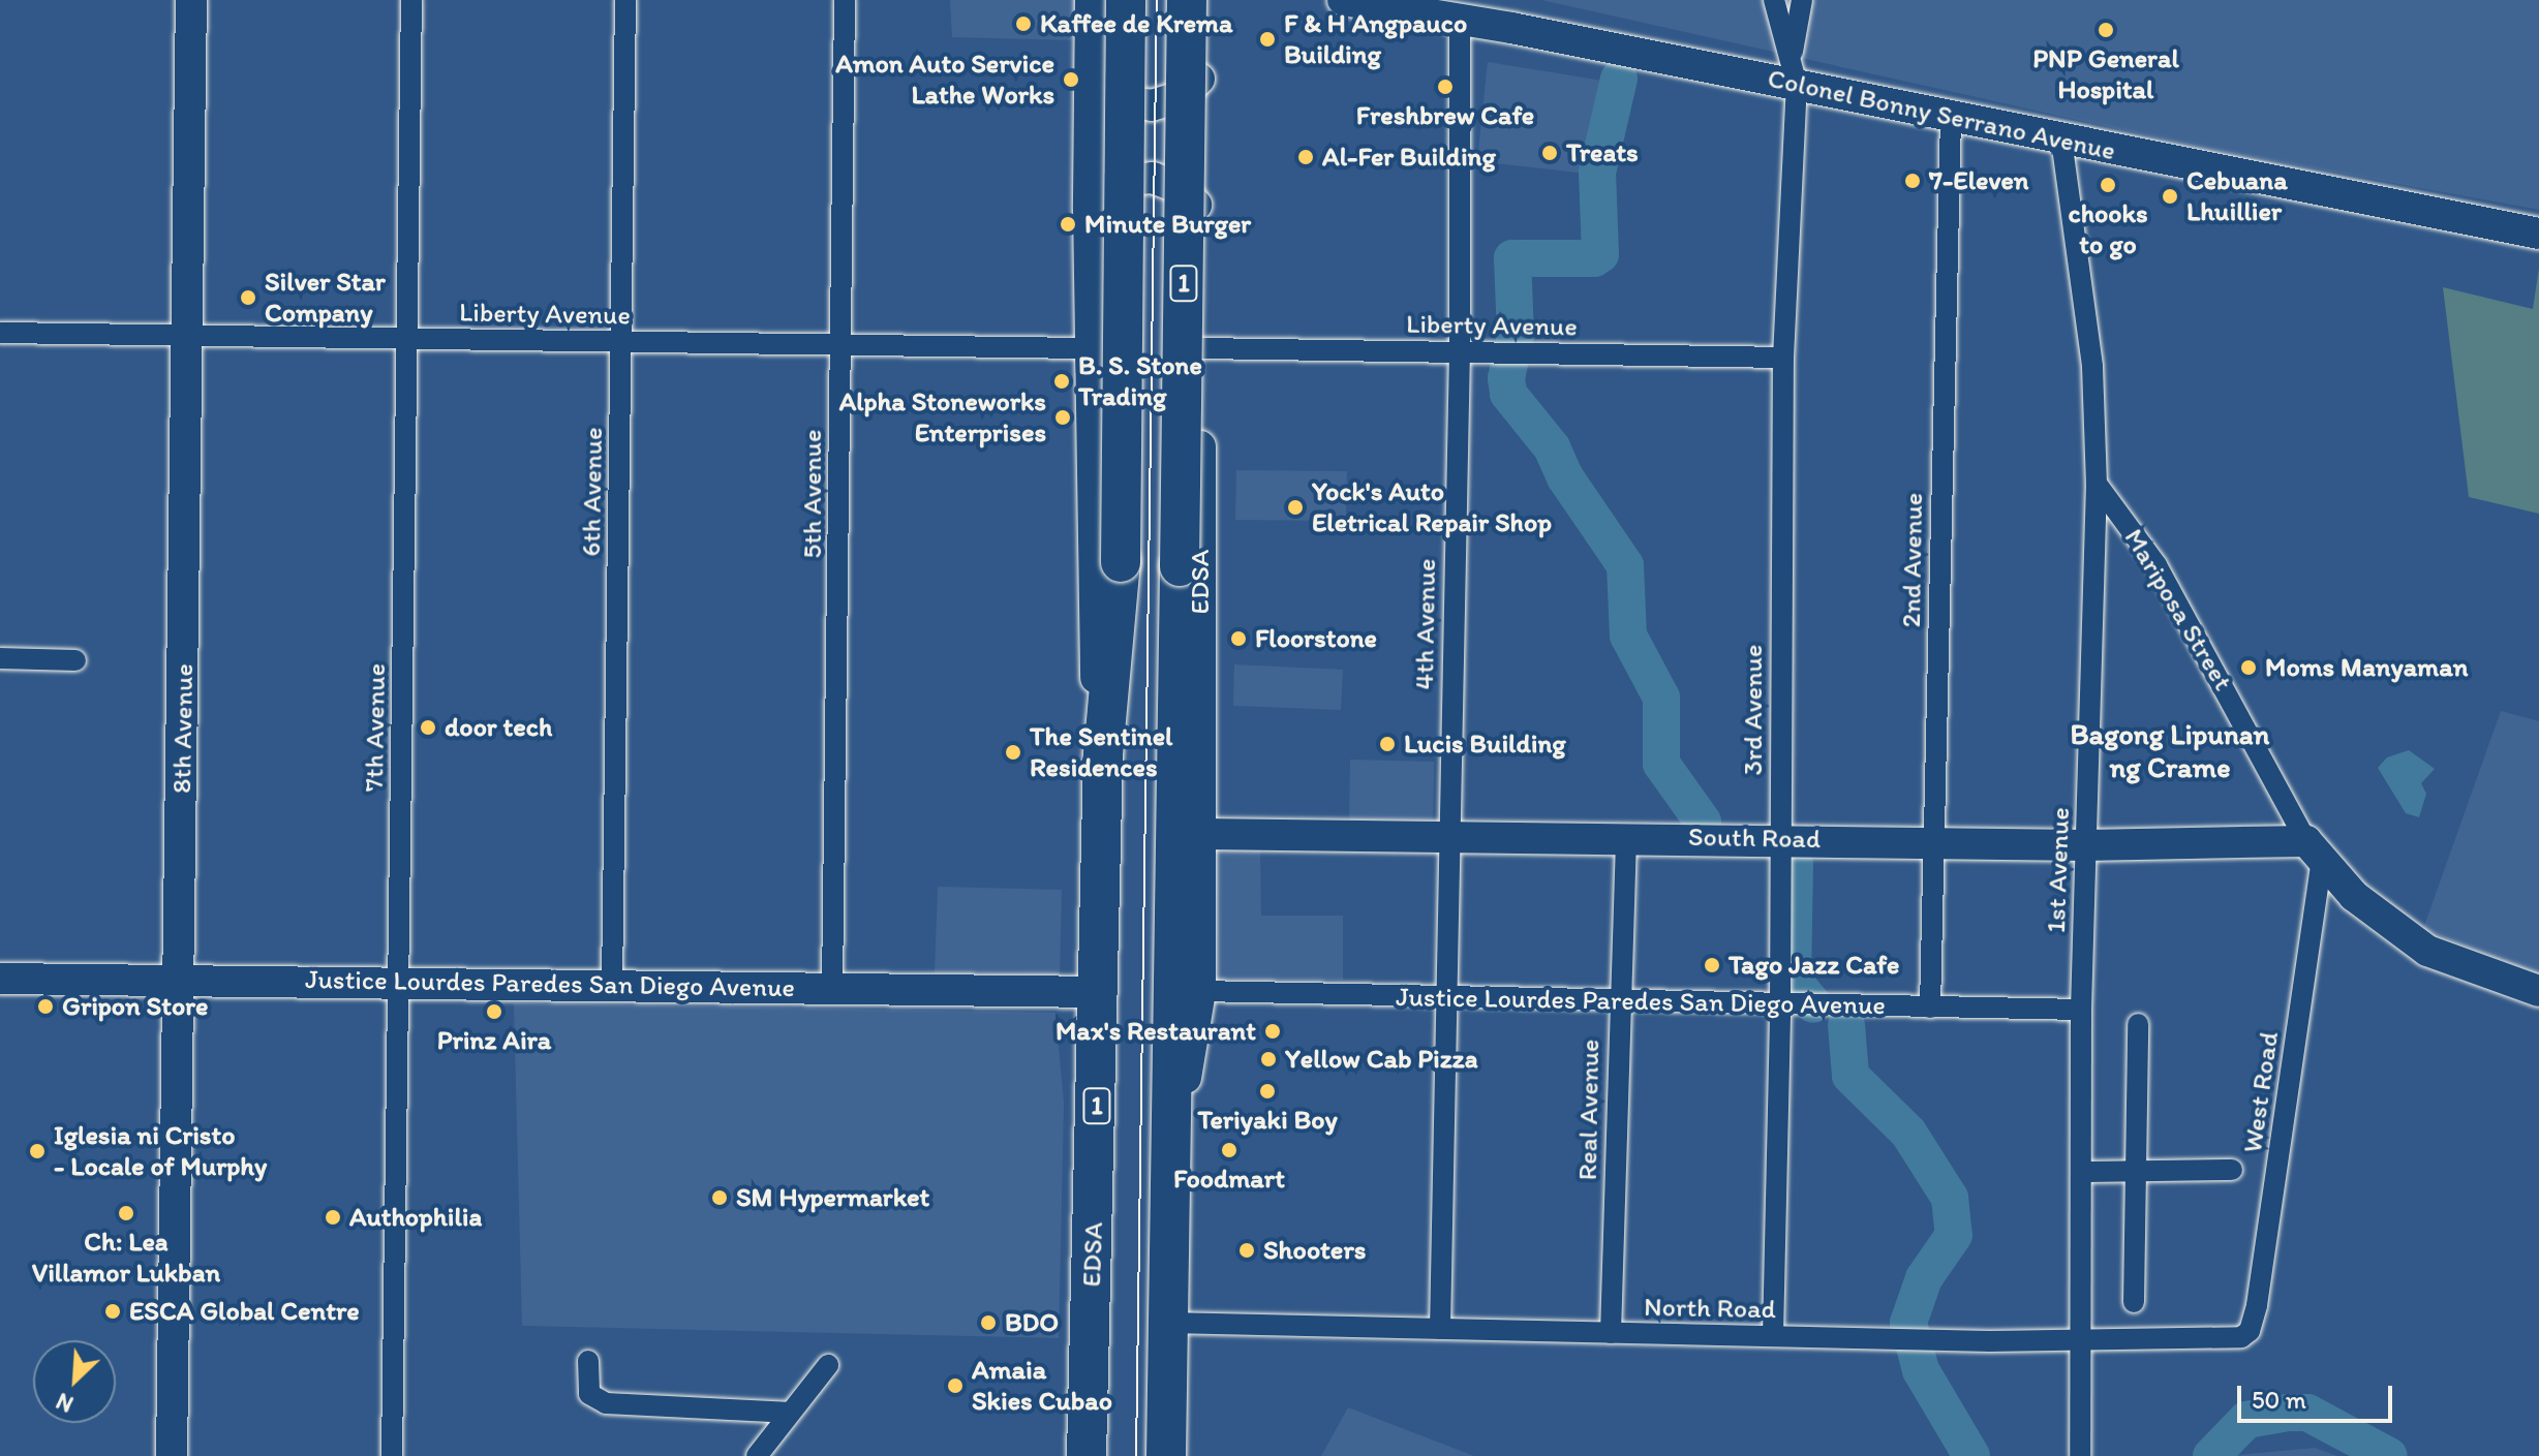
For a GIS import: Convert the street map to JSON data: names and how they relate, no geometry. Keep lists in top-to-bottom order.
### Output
{
  "streets": {
    "highway": ["1", "EDSA"],
    "street": [
      "Colonel Bonny Serrano Avenue",
      "Liberty Avenue",
      "6th Avenue",
      "5th Avenue",
      "2nd Avenue",
      "Mariposa Street",
      "4th Avenue",
      "3rd Avenue",
      "7th Avenue",
      "8th Avenue",
      "South Road",
      "1st Avenue",
      "Justice Lourdes Paredes San Diego Avenue",
      "West Road",
      "Real Avenue",
      "North Road"
    ]
  },
  "crossings": [
    ["Colonel Bonny Serrano Avenue", "2nd Avenue"],
    ["Colonel Bonny Serrano Avenue", "4th Avenue"],
    ["Colonel Bonny Serrano Avenue", "3rd Avenue"],
    ["Colonel Bonny Serrano Avenue", "1st Avenue"],
    ["Liberty Avenue", "6th Avenue"],
    ["Liberty Avenue", "5th Avenue"],
    ["Liberty Avenue", "EDSA"],
    ["Liberty Avenue", "4th Avenue"],
    ["Liberty Avenue", "3rd Avenue"],
    ["Liberty Avenue", "7th Avenue"],
    ["Liberty Avenue", "8th Avenue"],
    ["6th Avenue", "Justice Lourdes Paredes San Diego Avenue"],
    ["5th Avenue", "Justice Lourdes Paredes San Diego Avenue"],
    ["2nd Avenue", "South Road"],
    ["2nd Avenue", "Justice Lourdes Paredes San Diego Avenue"],
    ["EDSA", "South Road"],
    ["EDSA", "Justice Lourdes Paredes San Diego Avenue"],
    ["EDSA", "North Road"],
    ["Mariposa Street", "South Road"],
    ["Mariposa Street", "1st Avenue"],
    ["Mariposa Street", "West Road"],
    ["4th Avenue", "South Road"],
    ["4th Avenue", "Justice Lourdes Paredes San Diego Avenue"],
    ["4th Avenue", "North Road"],
    ["3rd Avenue", "South Road"],
    ["3rd Avenue", "Justice Lourdes Paredes San Diego Avenue"],
    ["3rd Avenue", "North Road"],
    ["7th Avenue", "Justice Lourdes Paredes San Diego Avenue"],
    ["8th Avenue", "Justice Lourdes Paredes San Diego Avenue"],
    ["South Road", "1st Avenue"],
    ["South Road", "West Road"],
    ["South Road", "Real Avenue"],
    ["1st Avenue", "Justice Lourdes Paredes San Diego Avenue"],
    ["1st Avenue", "North Road"],
    ["Justice Lourdes Paredes San Diego Avenue", "Real Avenue"],
    ["West Road", "North Road"],
    ["Real Avenue", "North Road"]
  ],
  "districts": ["Bagong Lipunan ng Crame"],
  "places": [
    "Kaffee de Krema",
    "PNP General Hospital",
    "F & H Angpauco Building",
    "Amon Auto Service Lathe Works",
    "Freshbrew Cafe",
    "Treats",
    "Al-Fer Building",
    "7-Eleven",
    "chooks to go",
    "Cebuana Lhuillier",
    "Minute Burger",
    "Silver Star Company",
    "B. S. Stone Trading",
    "Alpha Stoneworks Enterprises",
    "Yock's Auto Eletrical Repair Shop",
    "Floorstone",
    "Moms Manyaman",
    "door tech",
    "Lucis Building",
    "The Sentinel Residences",
    "Tago Jazz Cafe",
    "Gripon Store",
    "Prinz Aira",
    "Max's Restaurant",
    "Yellow Cab Pizza",
    "Teriyaki Boy",
    "Foodmart",
    "Iglesia ni Cristo - Locale of Murphy",
    "SM Hypermarket",
    "Ch: Lea Villamor Lukban",
    "Authophilia",
    "Shooters",
    "ESCA Global Centre",
    "BDO",
    "Amaia Skies Cubao"
  ],
  "scale_bar": "50 m",
  "north": "bottom left"
}
